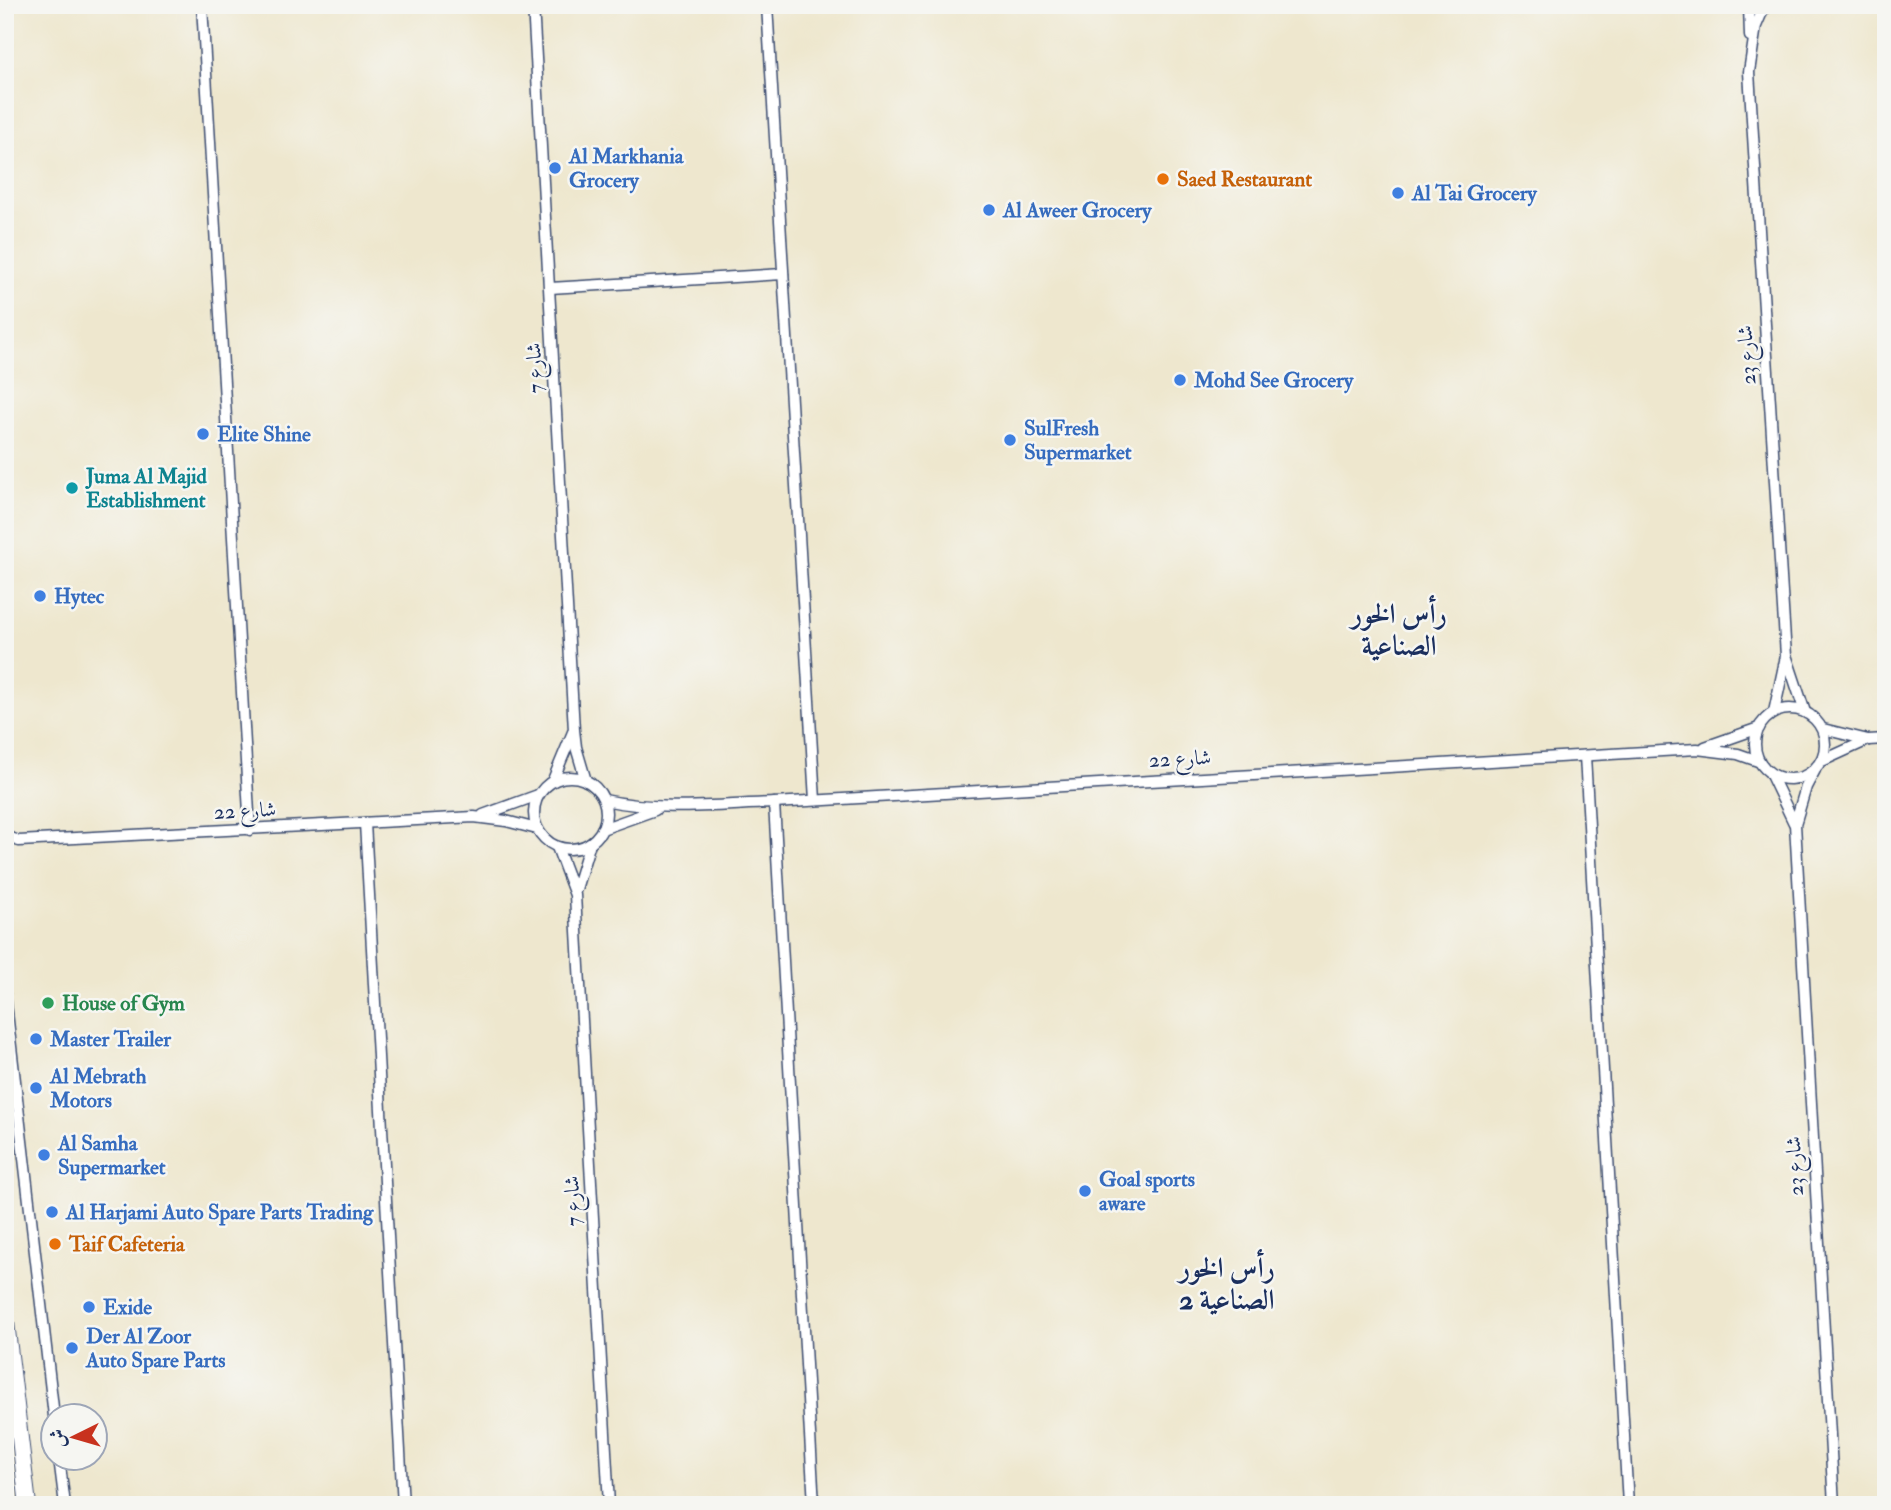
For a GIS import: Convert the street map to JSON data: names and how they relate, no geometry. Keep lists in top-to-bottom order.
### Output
{
  "streets": {
    "street": ["شارع 23", "شارع 7", "شارع 22"]
  },
  "crossings": [
    ["شارع 23", "شارع 22"],
    ["شارع 7", "شارع 22"]
  ],
  "districts": ["رأس الخور الصناعية", "رأس الخور الصناعية 2"],
  "places": [
    "Al Markhania Grocery",
    "Saed Restaurant",
    "Al Tai Grocery",
    "Al Aweer Grocery",
    "Mohd See Grocery",
    "Elite Shine",
    "SulFresh Supermarket",
    "Juma Al Majid Establishment",
    "Hytec",
    "House of Gym",
    "Master Trailer",
    "Al Mebrath Motors",
    "Al Samha Supermarket",
    "Goal sports aware",
    "Al Harjami Auto Spare Parts Trading",
    "Taif Cafeteria",
    "Exide",
    "Der Al Zoor Auto Spare Parts"
  ],
  "north": "left"
}
